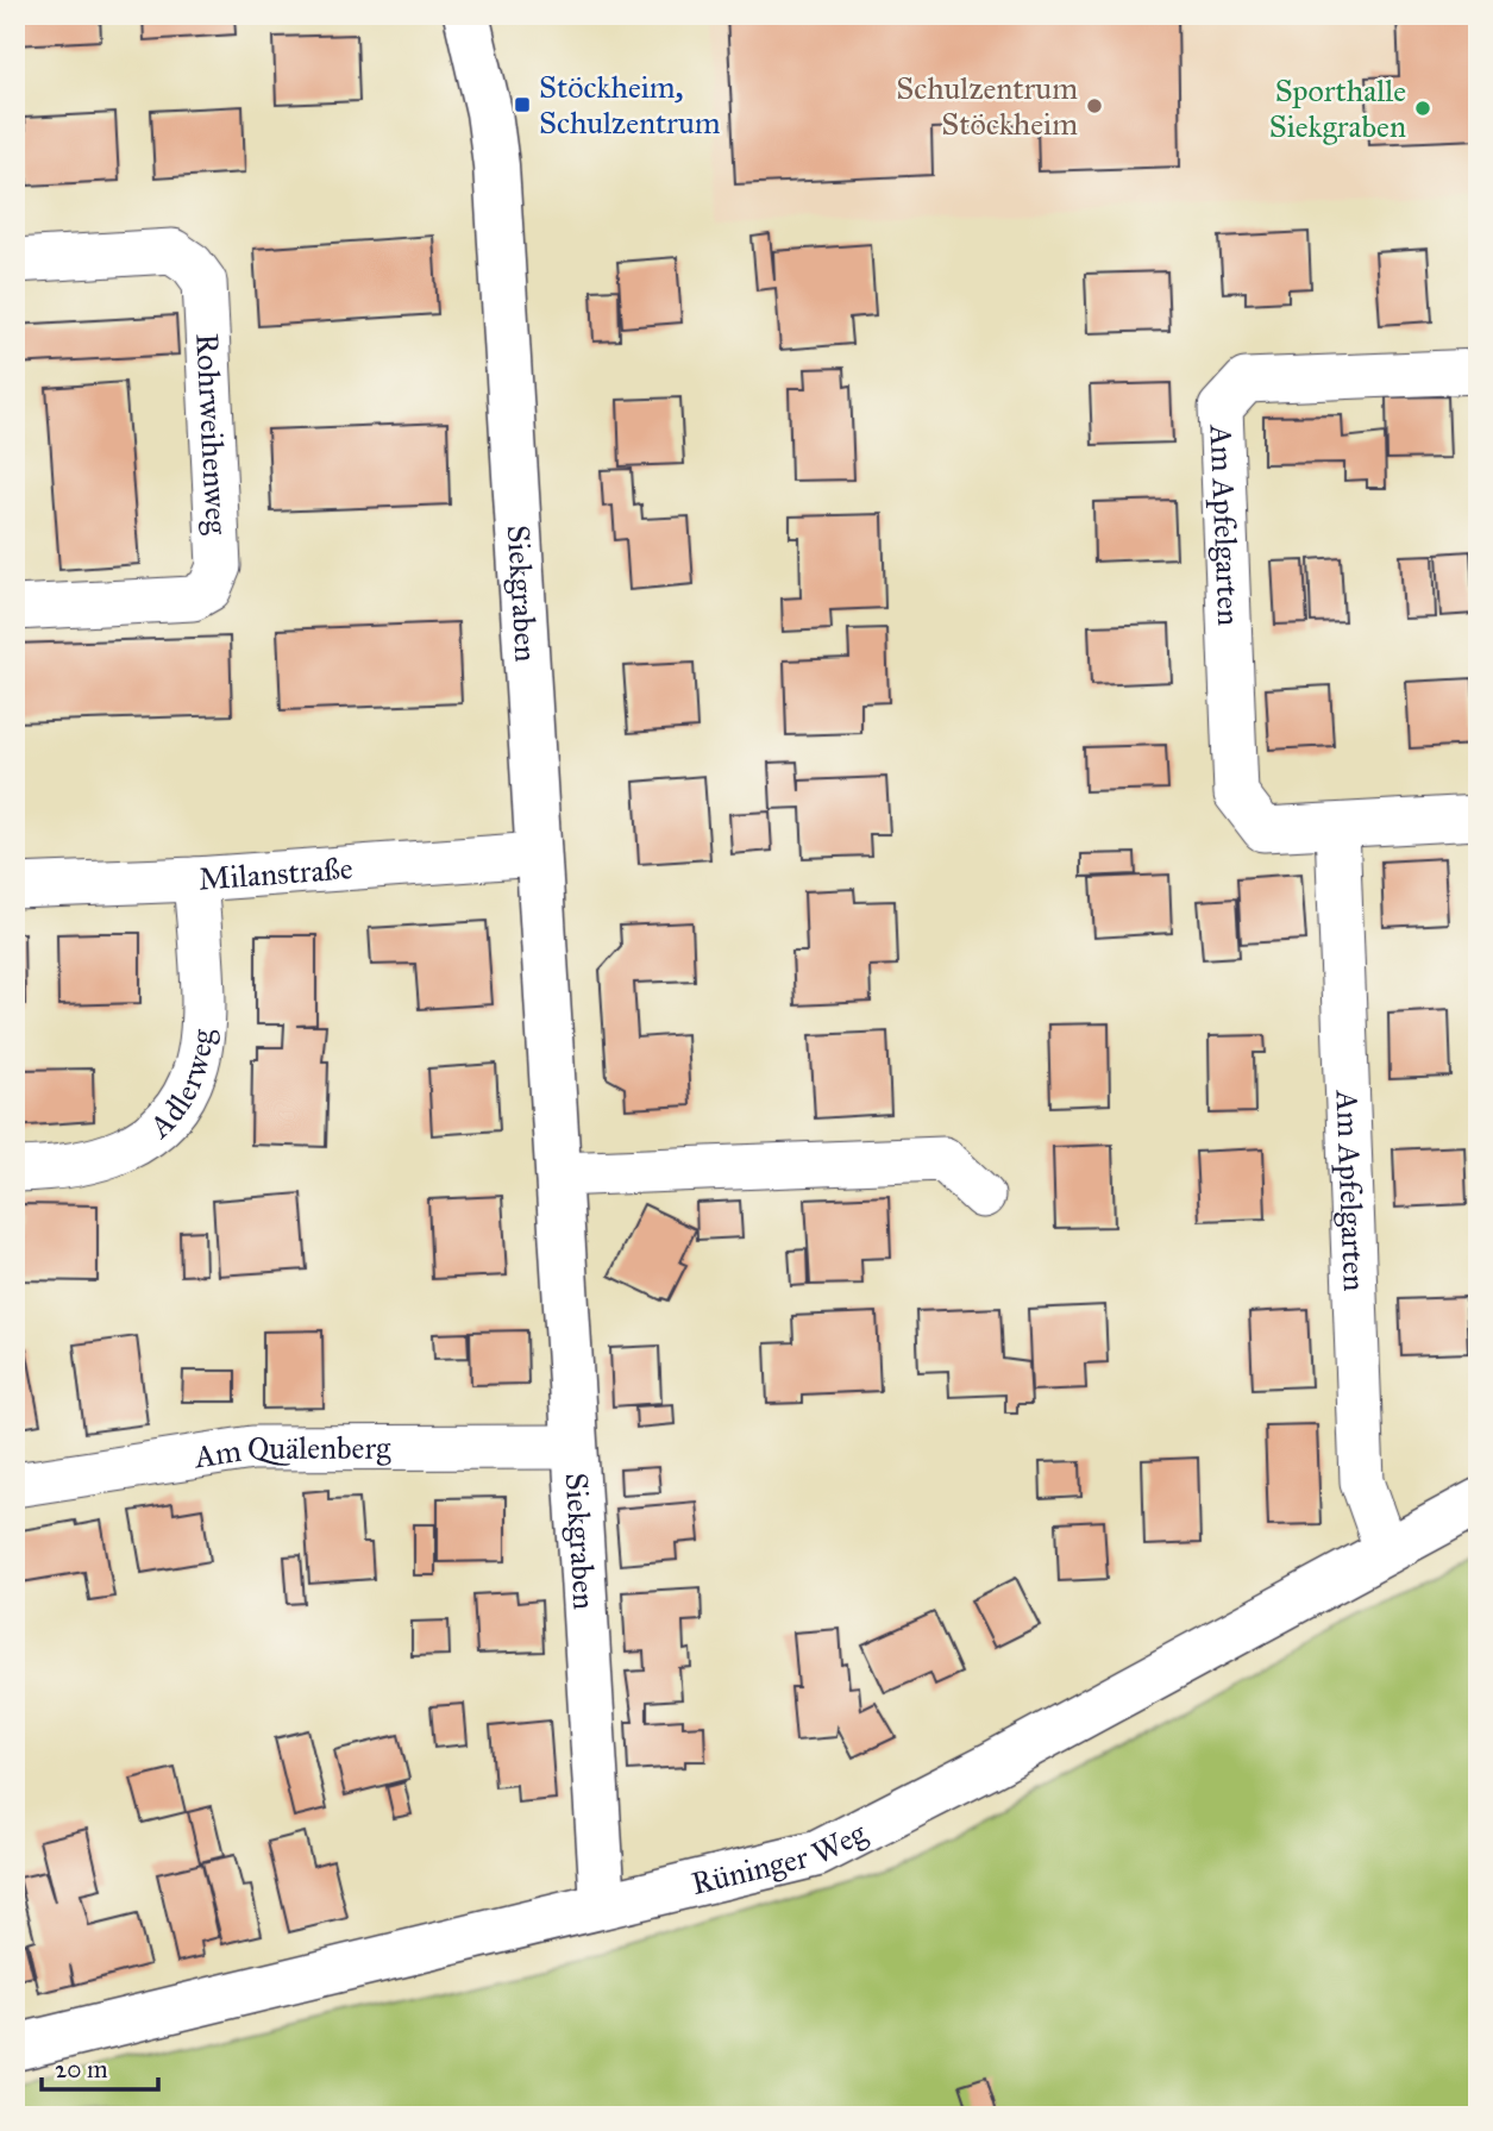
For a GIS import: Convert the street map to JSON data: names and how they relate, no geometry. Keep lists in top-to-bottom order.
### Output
{
  "streets": {
    "street": [
      "Rohrweihenweg",
      "Am Apfelgarten",
      "Siekgraben",
      "Milanstraße",
      "Adlerweg",
      "Am Quälenberg",
      "Rüninger Weg"
    ]
  },
  "crossings": [
    ["Am Apfelgarten", "Rüninger Weg"],
    ["Siekgraben", "Milanstraße"],
    ["Siekgraben", "Am Quälenberg"],
    ["Siekgraben", "Rüninger Weg"],
    ["Milanstraße", "Adlerweg"]
  ],
  "places": {
    "transit": ["Stöckheim, Schulzentrum"],
    "other": ["Schulzentrum Stöckheim", "Sporthalle Siekgraben"]
  },
  "scale_bar": "20 m"
}
